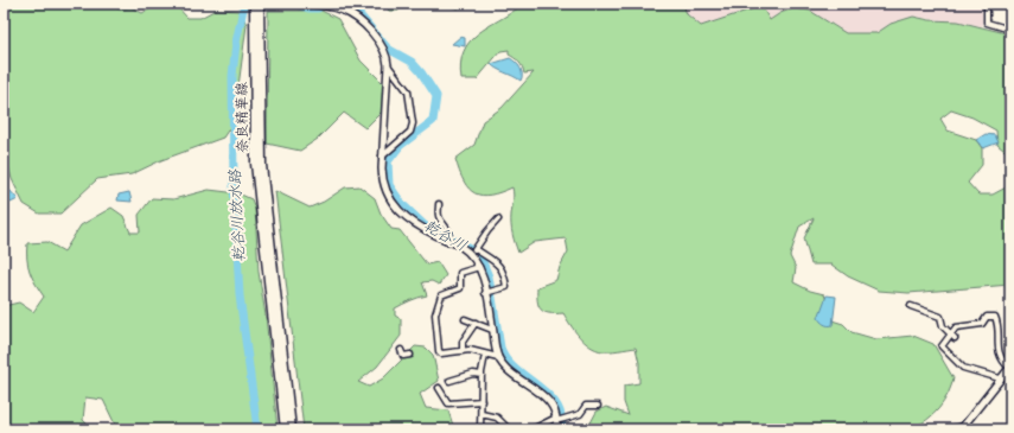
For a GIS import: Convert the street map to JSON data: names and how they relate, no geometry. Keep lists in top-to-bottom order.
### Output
{
  "streets": {
    "main road": ["奈良精華線"]
  },
  "water": ["乾谷川放水路", "乾谷川"]
}
